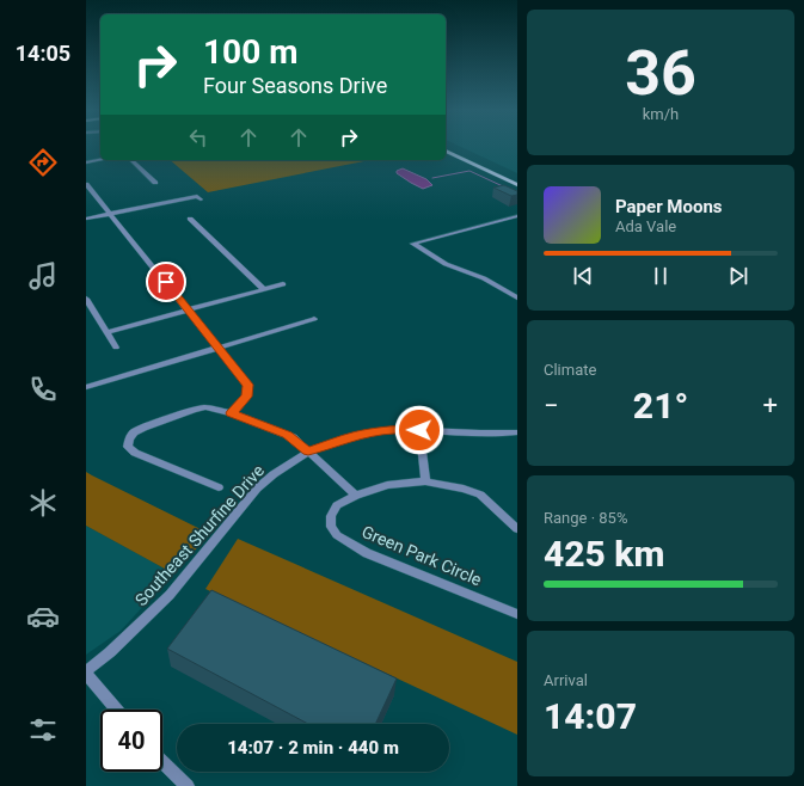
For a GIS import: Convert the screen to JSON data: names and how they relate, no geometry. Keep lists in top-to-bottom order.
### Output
{
  "streets": {
    "street": ["Southeast Shurfine Drive", "Green Park Circle"]
  },
  "page": {
    "tabs": "14:05",
    "tile": [
      ["36", "km/h"],
      "Climate",
      ["Range · 85%", "425 km"],
      ["Arrival", "14:07"]
    ],
    "turn": ["100 m", "Four Seasons Drive"],
    "song": ["Paper Moons", "Ada Vale"],
    "heat": ["−", "21°", "+"],
    "limit": "40",
    "trip": "14:07 · 2 min · 440 m"
  }
}
